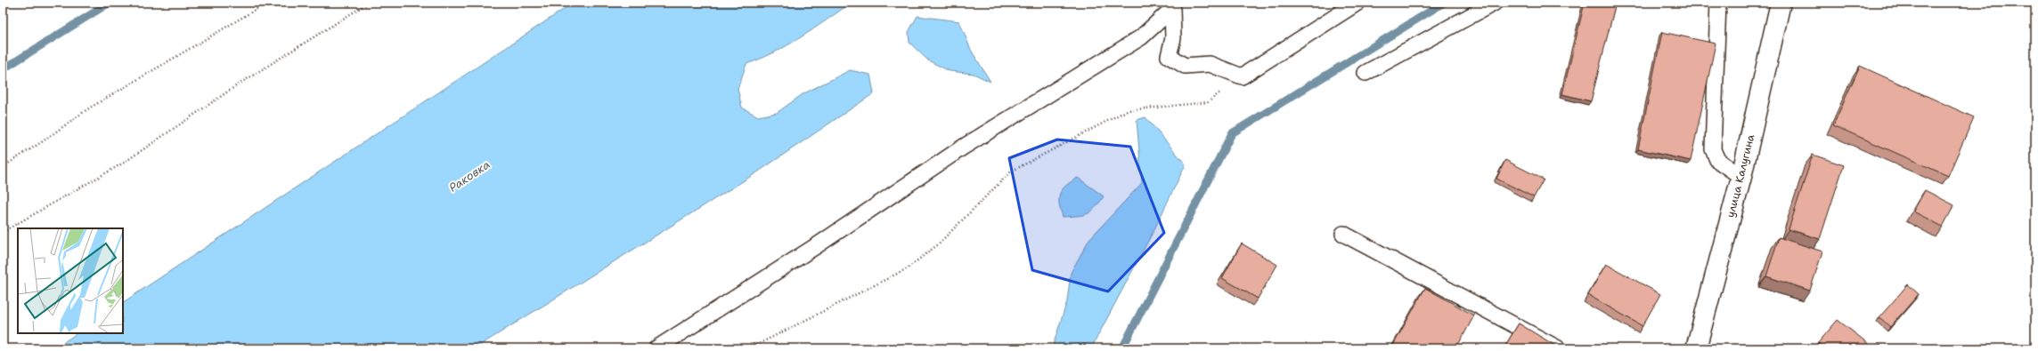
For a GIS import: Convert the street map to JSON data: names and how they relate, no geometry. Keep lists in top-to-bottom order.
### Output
{
  "streets": {
    "street": ["улица Калугина"]
  },
  "water": ["Раковка"]
}
